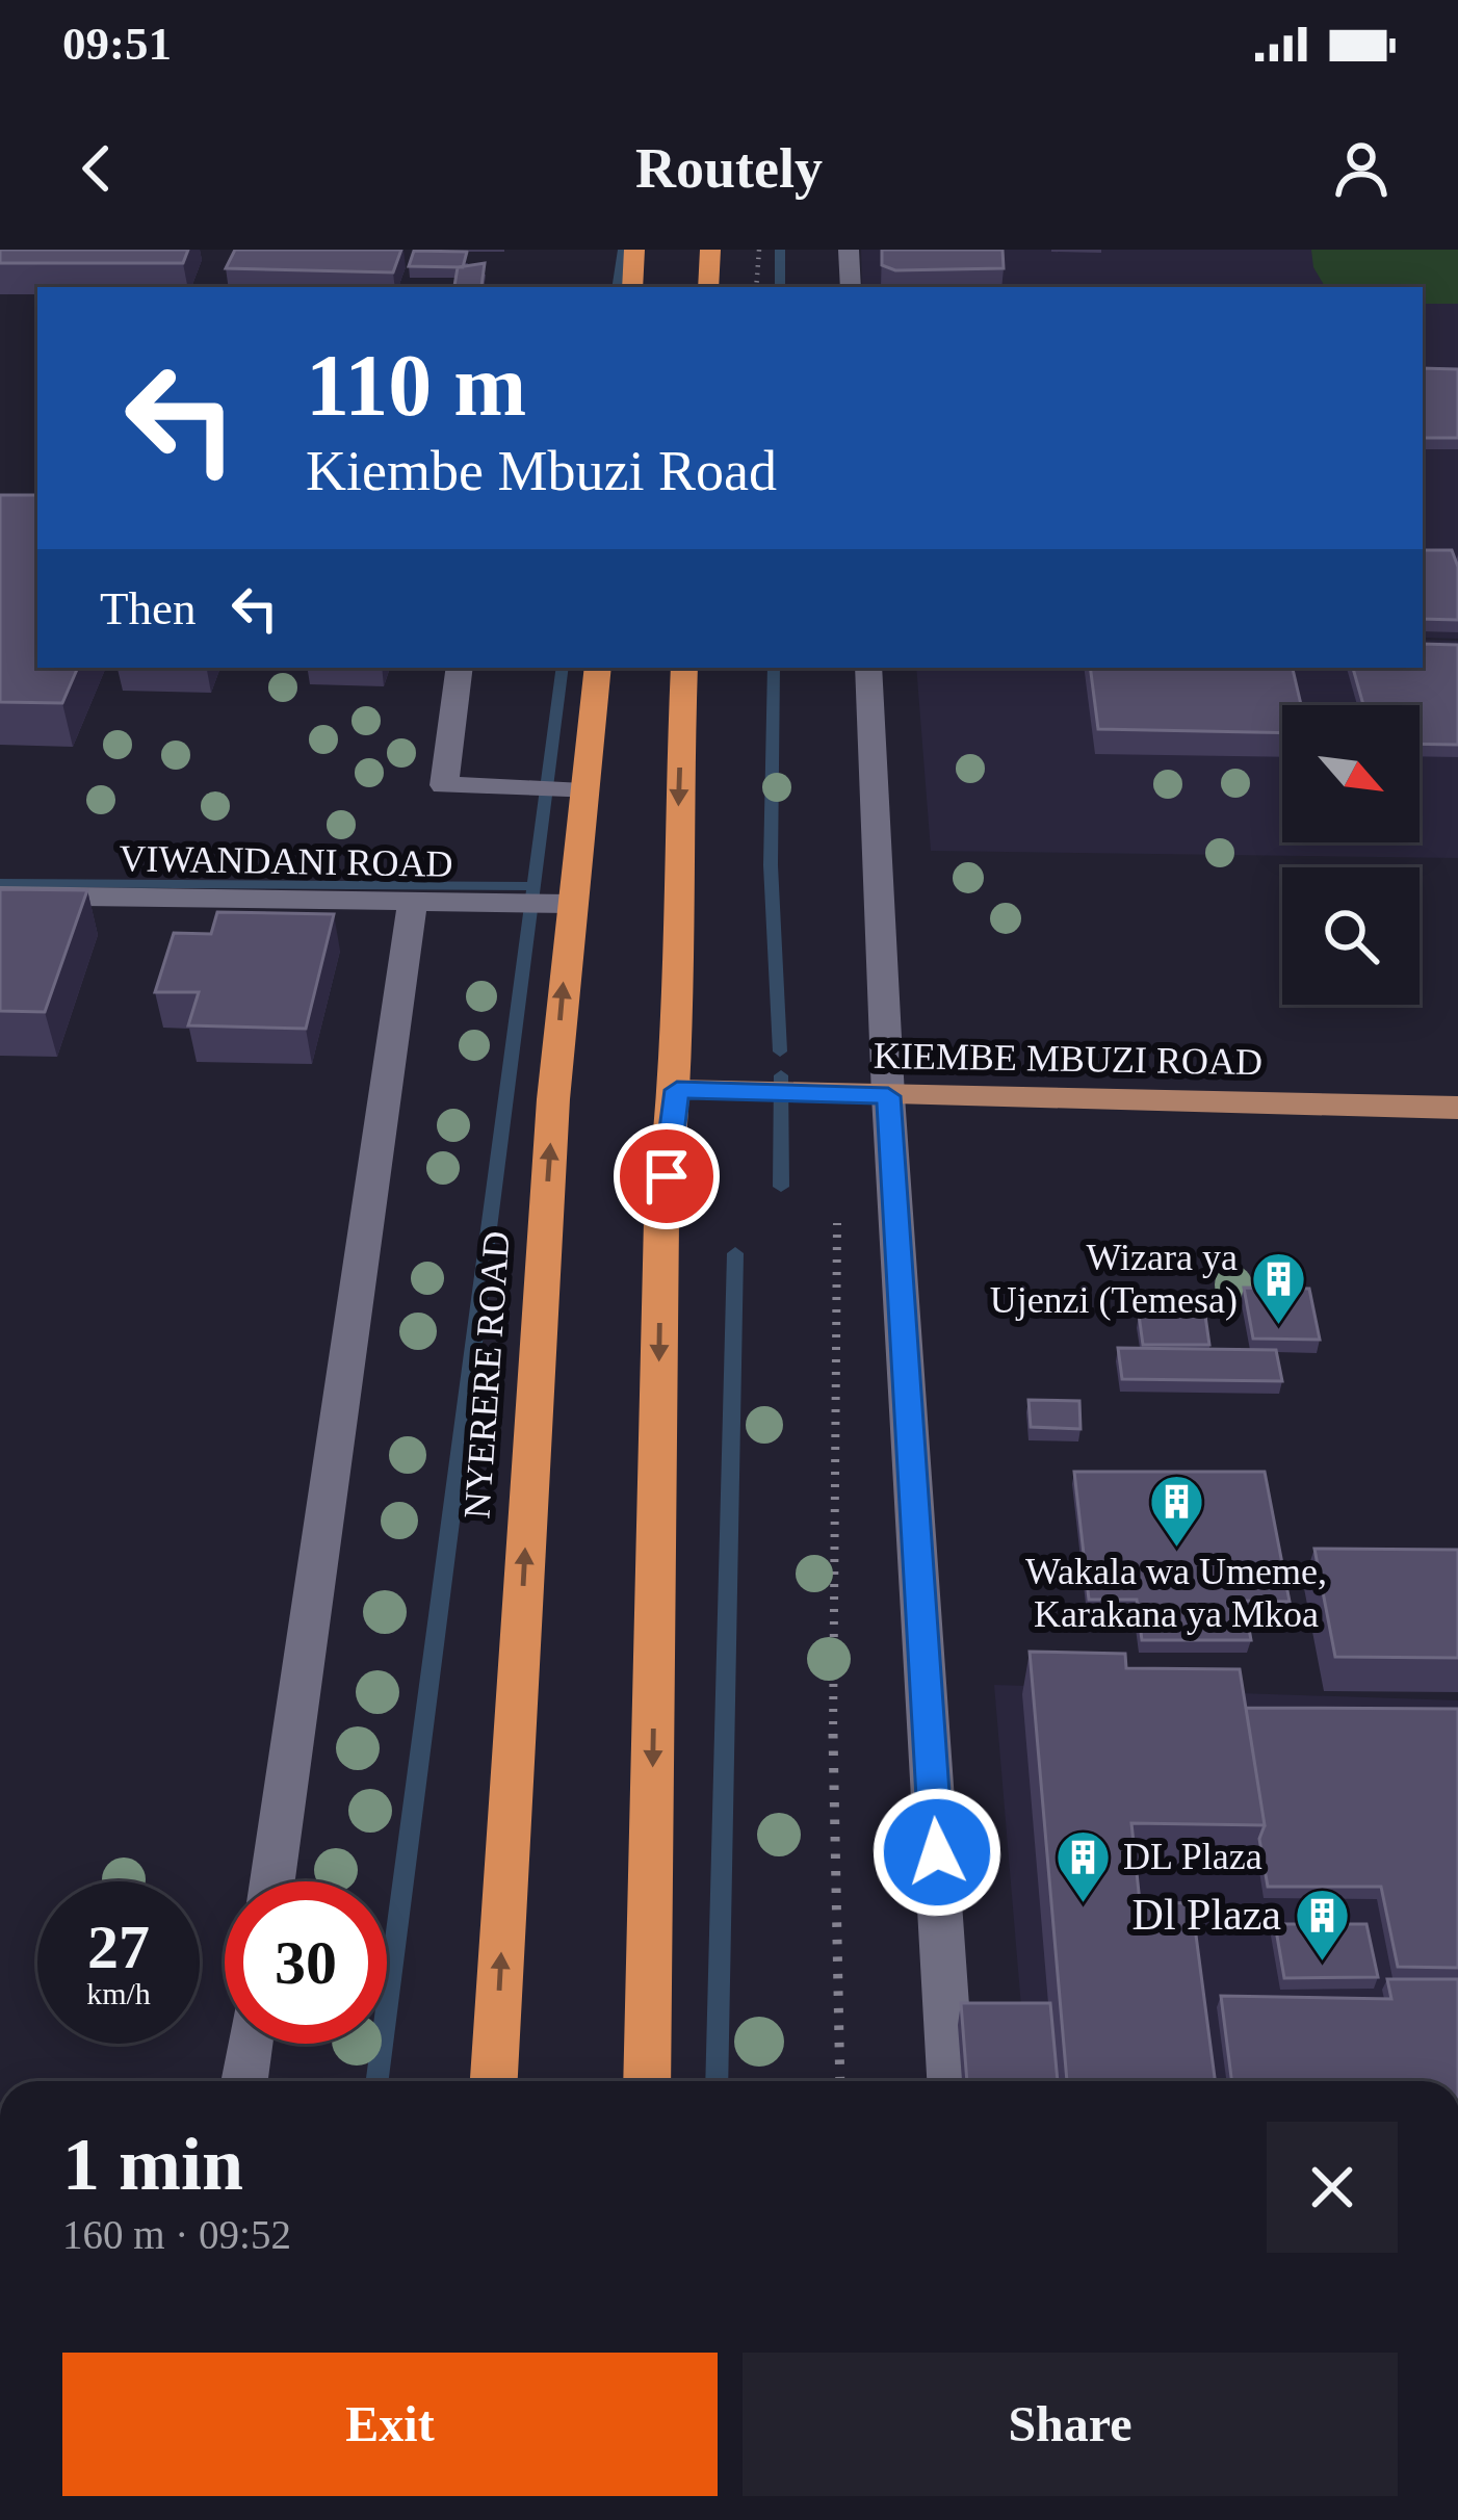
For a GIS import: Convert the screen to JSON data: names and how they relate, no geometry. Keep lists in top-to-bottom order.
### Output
{
  "streets": {
    "highway": ["NYERERE ROAD"],
    "main road": ["KIEMBE MBUZI ROAD"],
    "street": ["VIWANDANI ROAD"]
  },
  "crossings": [
    ["VIWANDANI ROAD", "NYERERE ROAD"]
  ],
  "places": {
    "building": [
      "Wizara ya Ujenzi (Temesa)",
      "Wakala wa Umeme, Karakana ya Mkoa",
      "DL Plaza",
      "Dl Plaza"
    ]
  },
  "north": "bottom right",
  "page": {
    "status": "09:51",
    "header": "Routely",
    "turn": ["110 m", "Kiembe Mbuzi Road"],
    "then": "Then",
    "speed": "27 km/h",
    "limit": "30",
    "heading": ["1 min", "160 m · 09:52"],
    "buttons": ["Exit", "Share"]
  }
}
